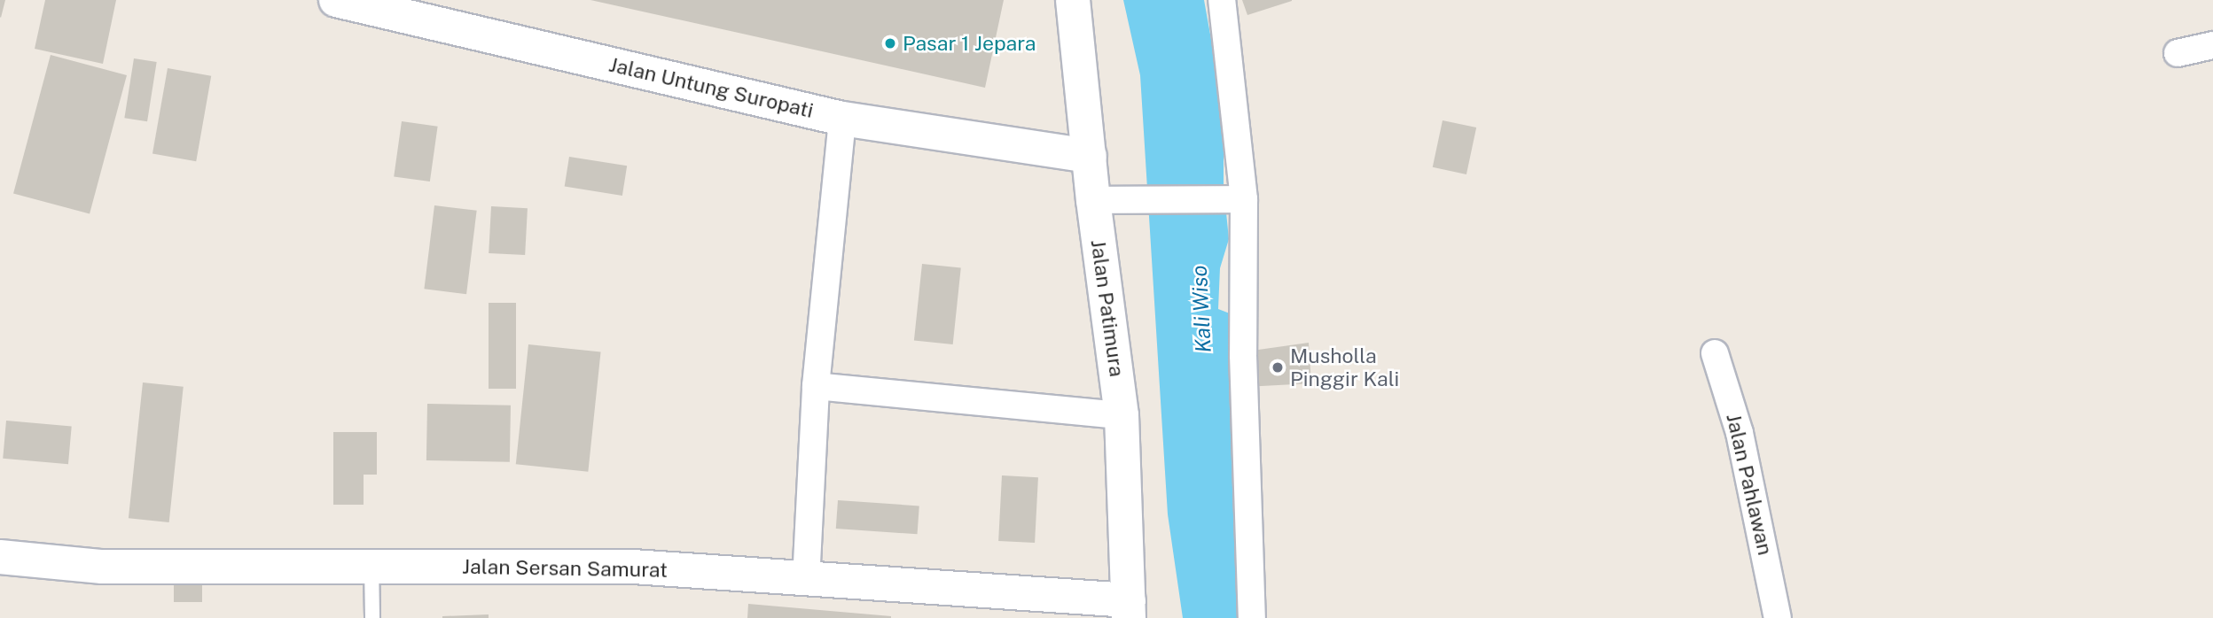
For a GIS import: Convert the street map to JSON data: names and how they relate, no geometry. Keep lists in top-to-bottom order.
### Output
{
  "streets": {
    "street": [
      "Jalan Untung Suropati",
      "Jalan Patimura",
      "Jalan Pahlawan",
      "Jalan Sersan Samurat"
    ]
  },
  "crossings": [
    ["Jalan Untung Suropati", "Jalan Patimura"],
    ["Jalan Patimura", "Jalan Sersan Samurat"]
  ],
  "water": ["Kali Wiso"],
  "places": ["Pasar 1 Jepara", "Musholla Pinggir Kali"]
}
